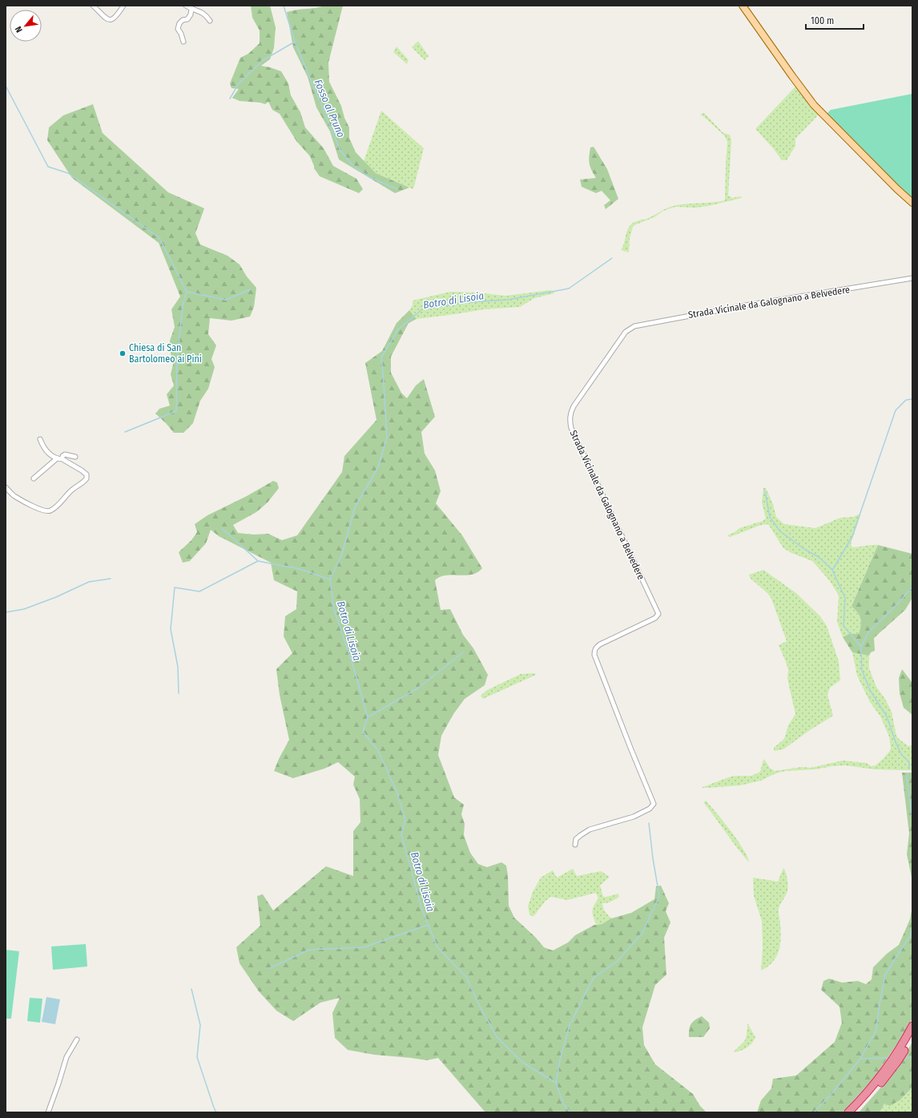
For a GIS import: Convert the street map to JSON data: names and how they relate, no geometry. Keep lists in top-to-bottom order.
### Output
{
  "streets": {
    "street": ["Strada Vicinale da Galognano a Belvedere"]
  },
  "water": ["Fosso al Pruno", "Botro di Lisoia"],
  "places": ["Chiesa di San Bartolomeo ai Pini"],
  "scale_bar": "100 m",
  "north": "bottom left"
}
